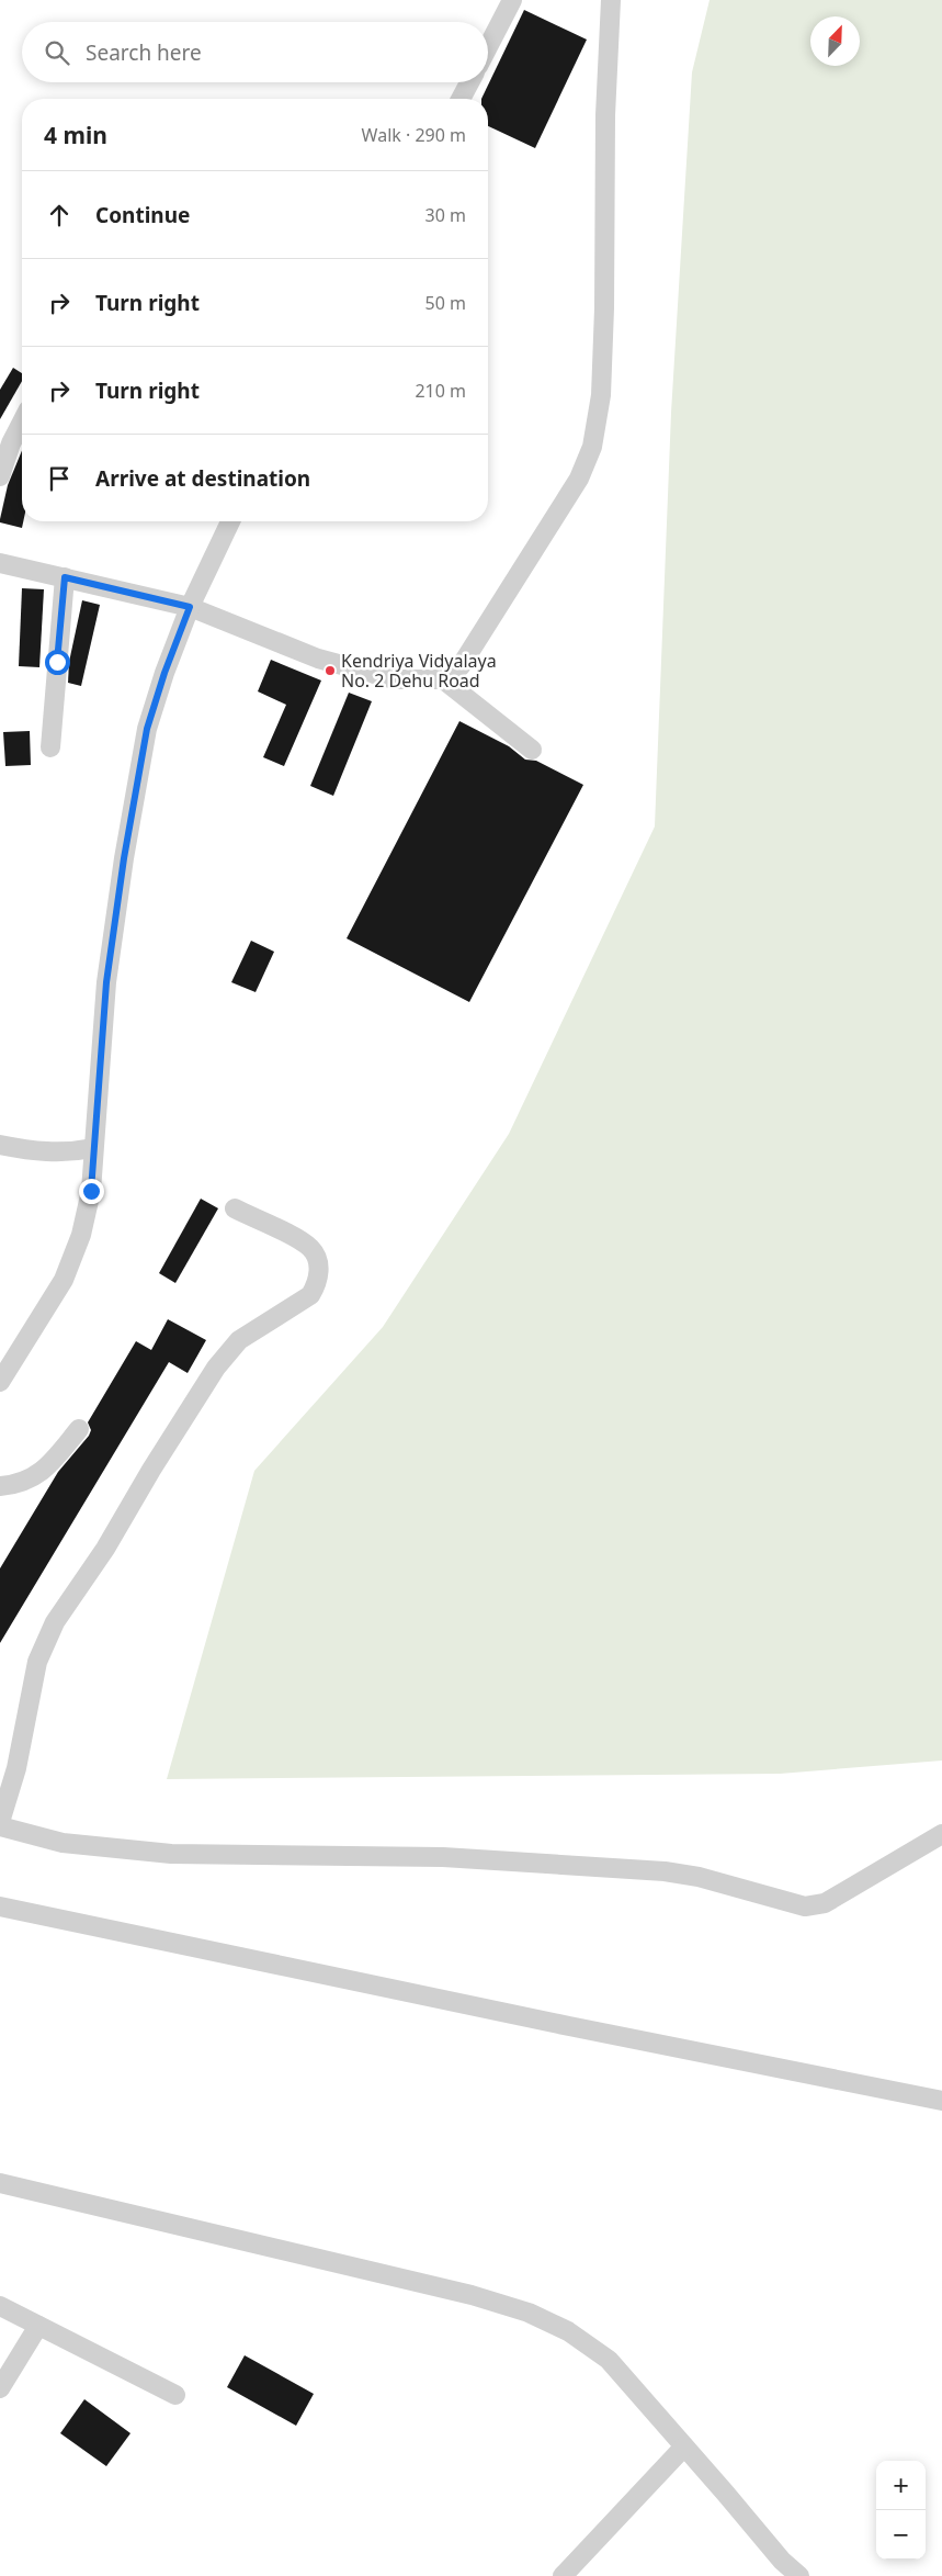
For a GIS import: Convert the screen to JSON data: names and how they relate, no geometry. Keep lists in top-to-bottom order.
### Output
{
  "places": ["Kendriya Vidyalaya No. 2 Dehu Road"],
  "north": "top right",
  "page": {
    "search": "Search here",
    "heading": ["4 min", "Walk · 290 m"],
    "list": [
      ["Continue", "30 m"],
      ["Turn right", "50 m"],
      ["Turn right", "210 m"],
      "Arrive at destination"
    ],
    "map_buttons": ["+", "−"]
  }
}
